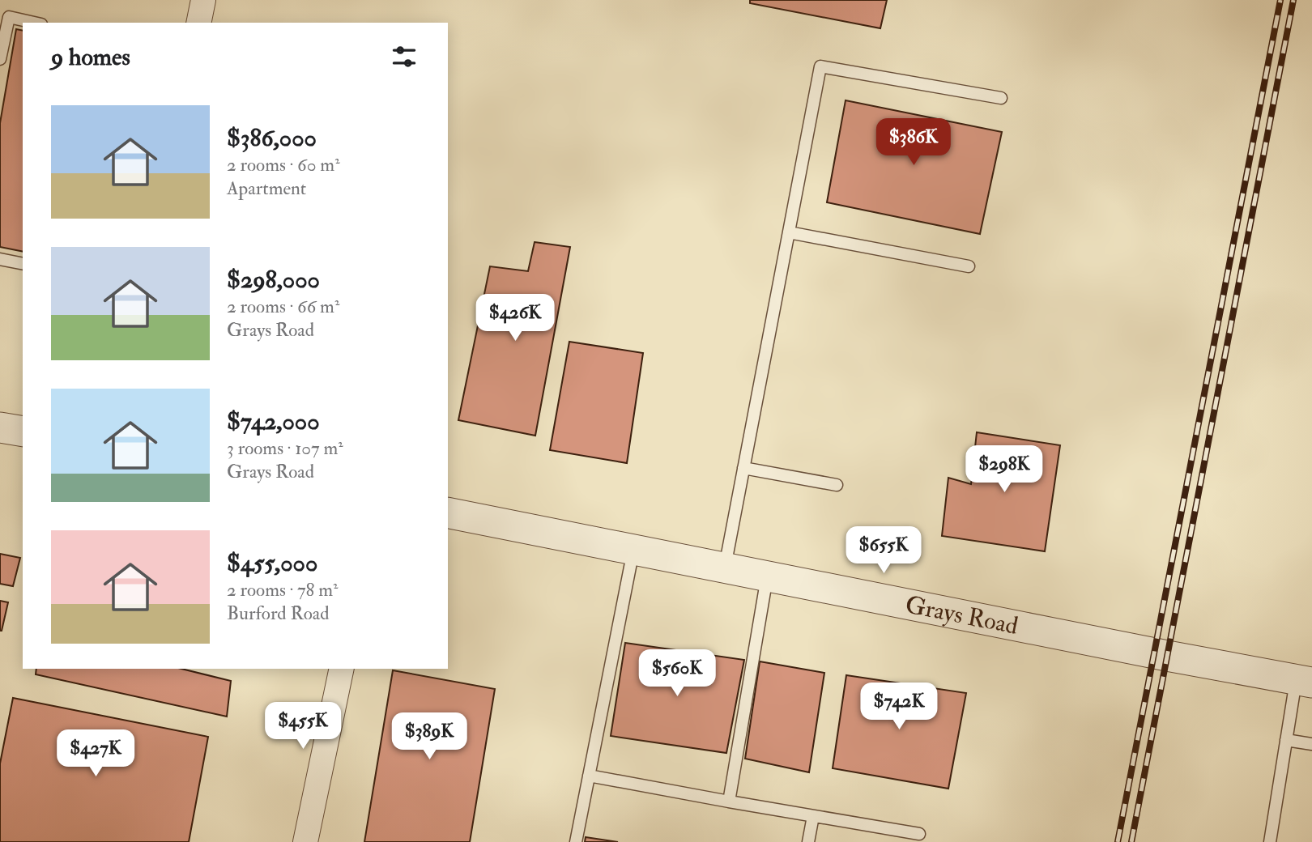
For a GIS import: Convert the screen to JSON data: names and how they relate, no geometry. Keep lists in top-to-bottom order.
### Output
{
  "streets": {
    "street": ["Grays Road"]
  },
  "page": {
    "heading": "9 homes",
    "list": [
      {
        "name": "$386,000",
        "note": "2 rooms · 60 m² · Apartment"
      },
      {
        "name": "$298,000",
        "note": "2 rooms · 66 m² · Grays Road"
      },
      {
        "name": "$742,000",
        "note": "3 rooms · 107 m² · Grays Road"
      },
      {
        "name": "$455,000",
        "note": "2 rooms · 78 m² · Burford Road"
      }
    ],
    "price": [
      "$386K",
      "$426K",
      "$298K",
      "$655K",
      "$560K",
      "$742K",
      "$455K",
      "$389K",
      "$427K"
    ]
  }
}
